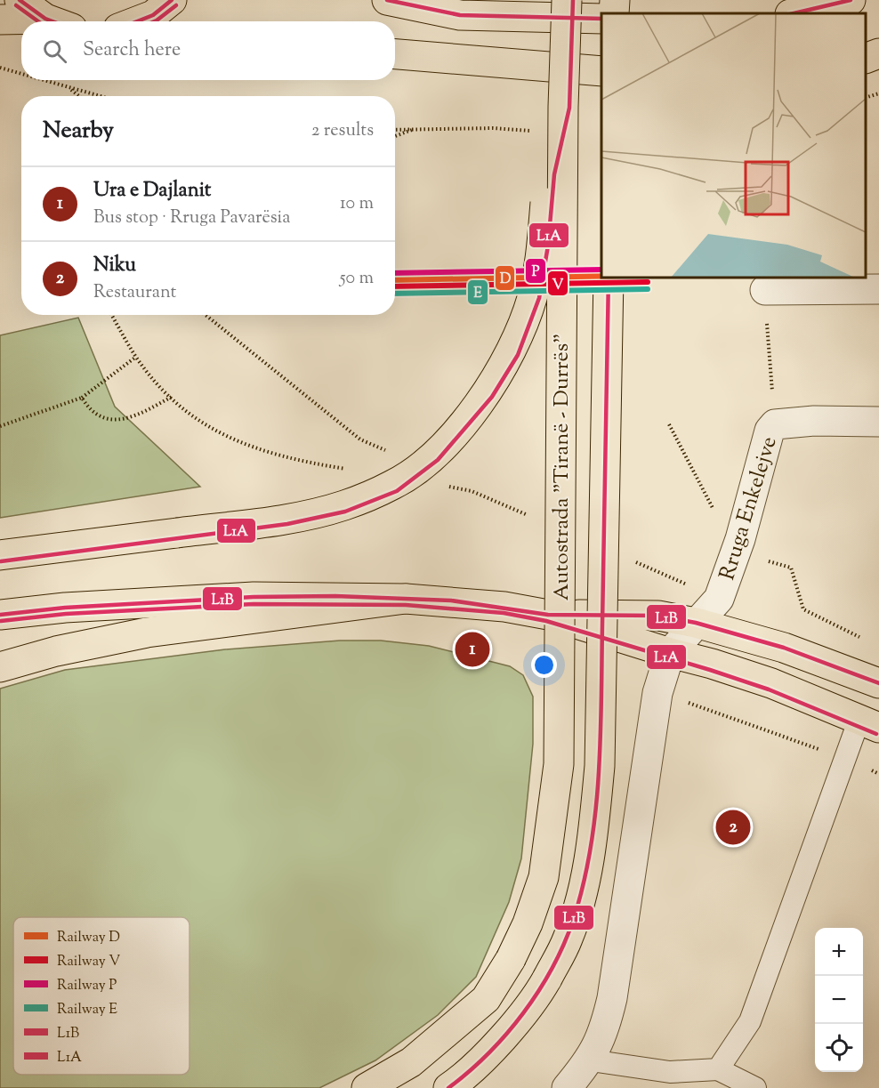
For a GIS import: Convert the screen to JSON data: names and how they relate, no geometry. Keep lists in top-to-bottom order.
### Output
{
  "streets": {
    "main road": ["Autostrada \"Tiranë - Durrës\""],
    "street": ["Rruga Enkelejve"]
  },
  "lines": [
    "transit line L1B",
    "transit line L1A",
    "rail line P",
    "rail line D",
    "rail line V",
    "rail line E"
  ],
  "legend": [
    "Railway D",
    "Railway V",
    "Railway P",
    "Railway E",
    "L1B",
    "L1A"
  ],
  "page": {
    "search": "Search here",
    "heading": ["Nearby", "2 results"],
    "list": [
      {
        "mark": "1",
        "name": "Ura e Dajlanit",
        "note": "Bus stop · Rruga Pavarësia",
        "value": "10 m"
      },
      {
        "mark": "2",
        "name": "Niku",
        "note": "Restaurant",
        "value": "50 m"
      }
    ],
    "pins": ["1", "2"],
    "map_buttons": ["+", "−"]
  }
}
